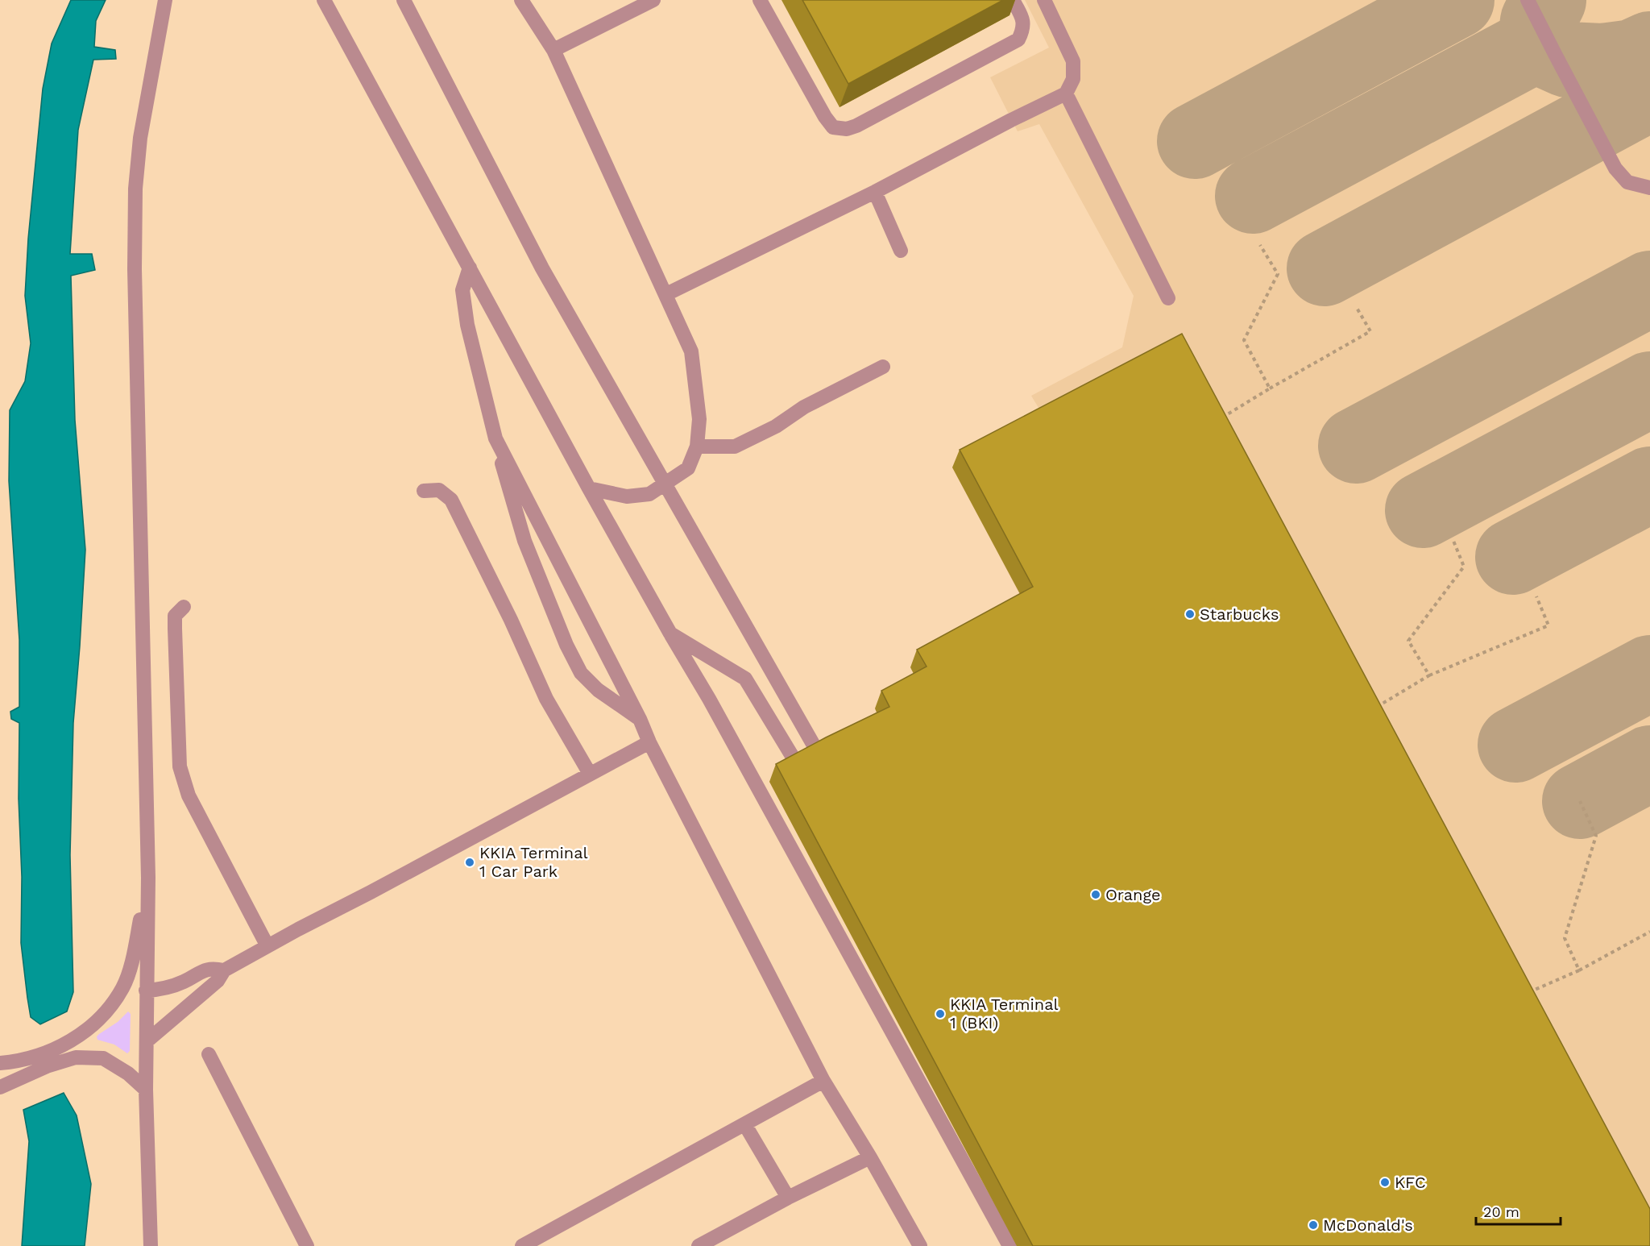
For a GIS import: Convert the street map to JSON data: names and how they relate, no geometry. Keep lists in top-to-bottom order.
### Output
{
  "places": [
    "Starbucks",
    "KKIA Terminal 1 Car Park",
    "Orange",
    "KKIA Terminal 1 (BKI)",
    "KFC",
    "McDonald's"
  ],
  "scale_bar": "20 m"
}
